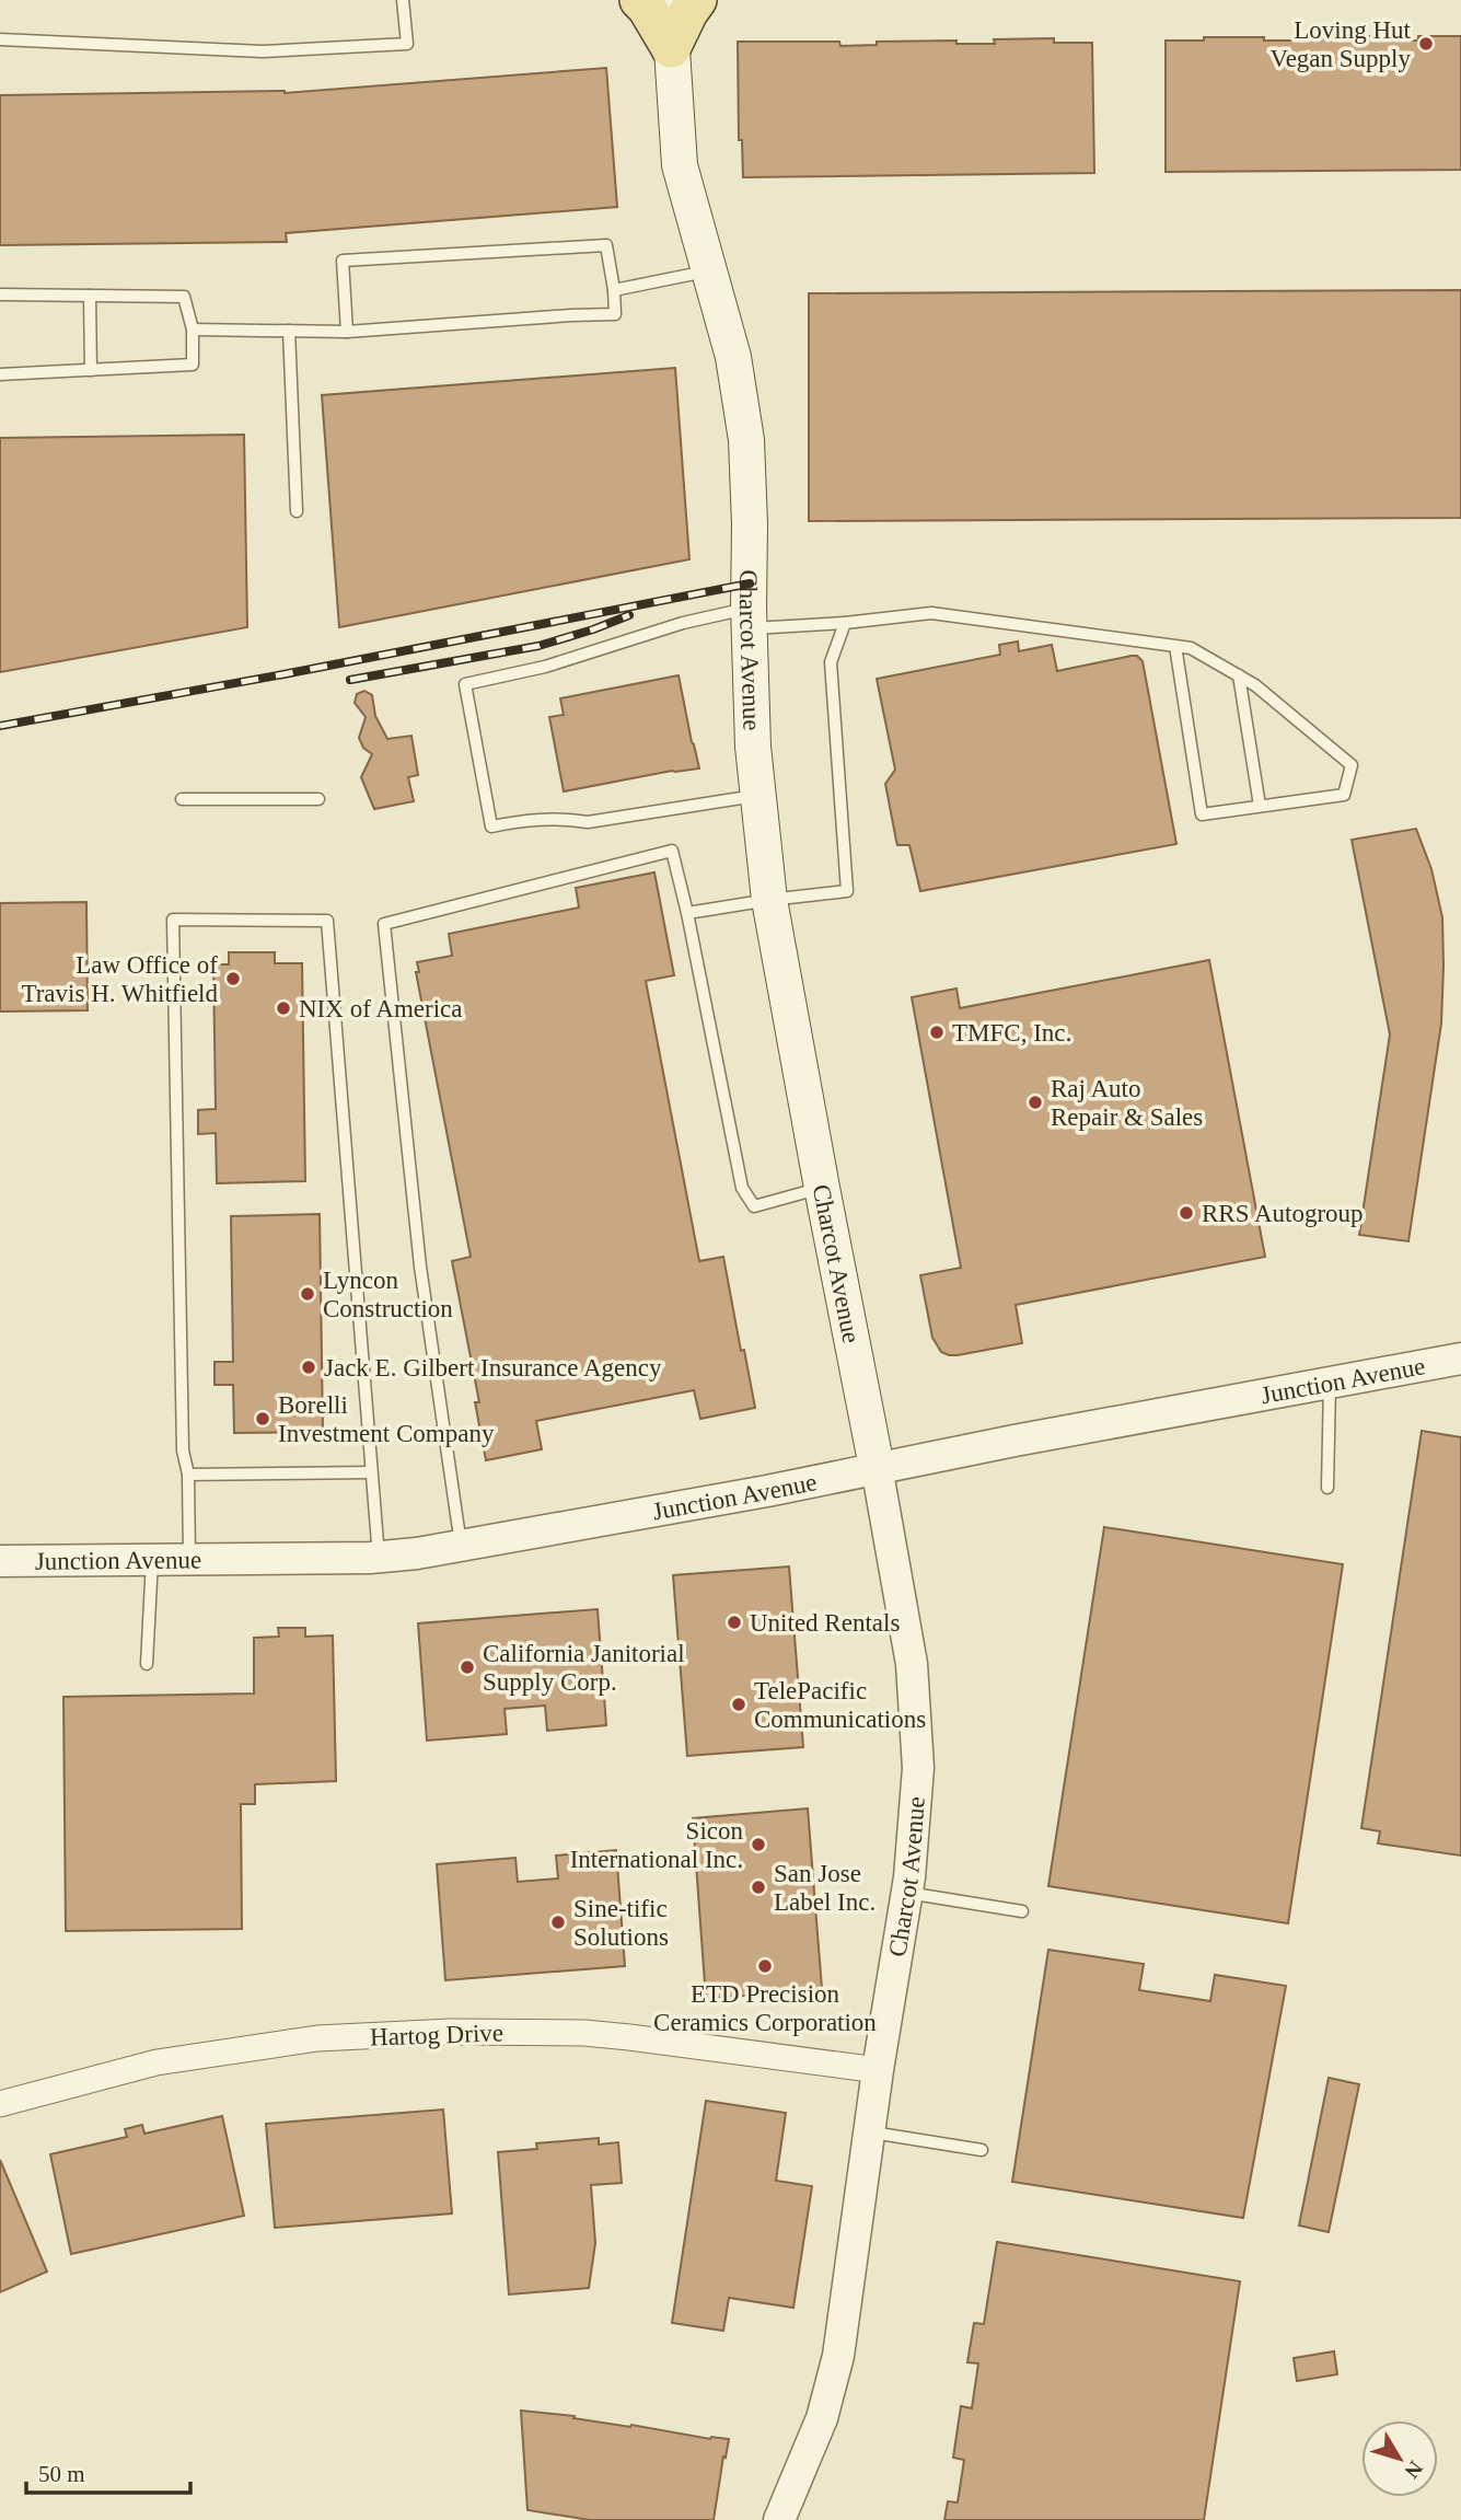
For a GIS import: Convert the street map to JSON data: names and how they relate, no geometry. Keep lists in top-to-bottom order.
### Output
{
  "streets": {
    "main road": ["Charcot Avenue"],
    "street": ["Junction Avenue", "Hartog Drive"]
  },
  "crossings": [
    ["Charcot Avenue", "Junction Avenue"],
    ["Charcot Avenue", "Hartog Drive"]
  ],
  "places": [
    "Loving Hut Vegan Supply",
    "Law Office of Travis H. Whitfield",
    "NIX of America",
    "TMFC, Inc.",
    "Raj Auto Repair & Sales",
    "RRS Autogroup",
    "Lyncon Construction",
    "Jack E. Gilbert Insurance Agency",
    "Borelli Investment Company",
    "United Rentals",
    "California Janitorial Supply Corp.",
    "TelePacific Communications",
    "Sicon International Inc.",
    "San Jose Label Inc.",
    "Sine-tific Solutions",
    "ETD Precision Ceramics Corporation"
  ],
  "scale_bar": "50 m",
  "north": "bottom right"
}
